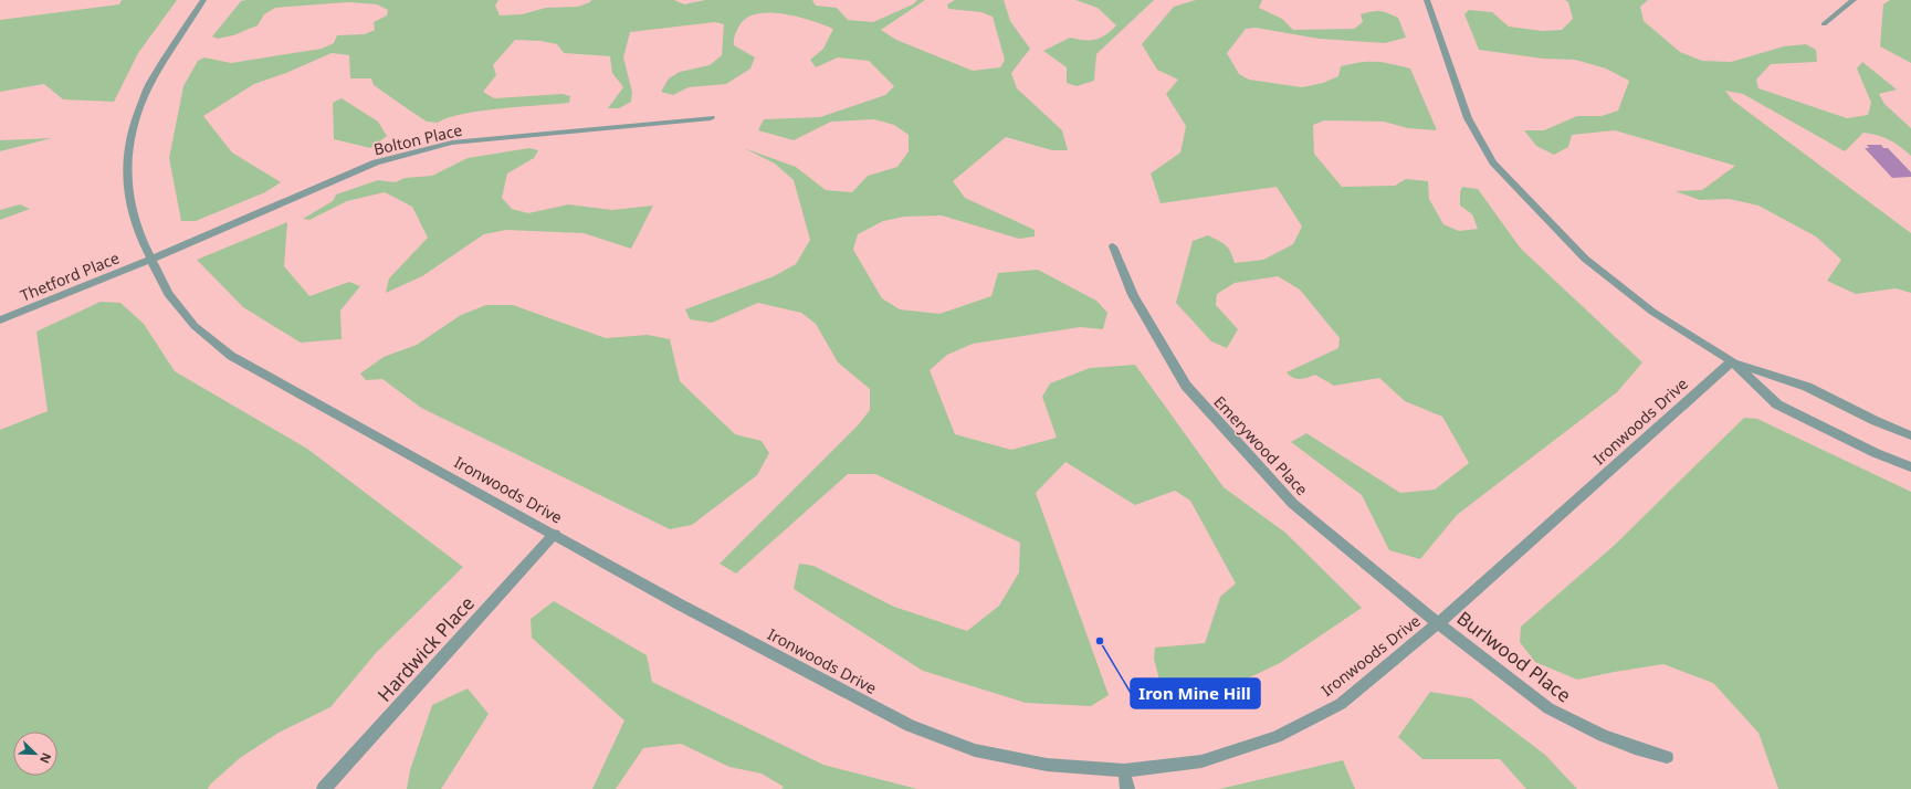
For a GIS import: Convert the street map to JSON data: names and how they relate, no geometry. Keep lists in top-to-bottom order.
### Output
{
  "streets": {
    "street": [
      "Bolton Place",
      "Thetford Place",
      "Ironwoods Drive",
      "Emerywood Place",
      "Hardwick Place",
      "Burlwood Place"
    ]
  },
  "crossings": [
    ["Bolton Place", "Thetford Place"],
    ["Bolton Place", "Ironwoods Drive"],
    ["Thetford Place", "Ironwoods Drive"],
    ["Ironwoods Drive", "Emerywood Place"],
    ["Ironwoods Drive", "Hardwick Place"],
    ["Ironwoods Drive", "Burlwood Place"],
    ["Emerywood Place", "Burlwood Place"]
  ],
  "places": ["Iron Mine Hill"],
  "north": "bottom right"
}
